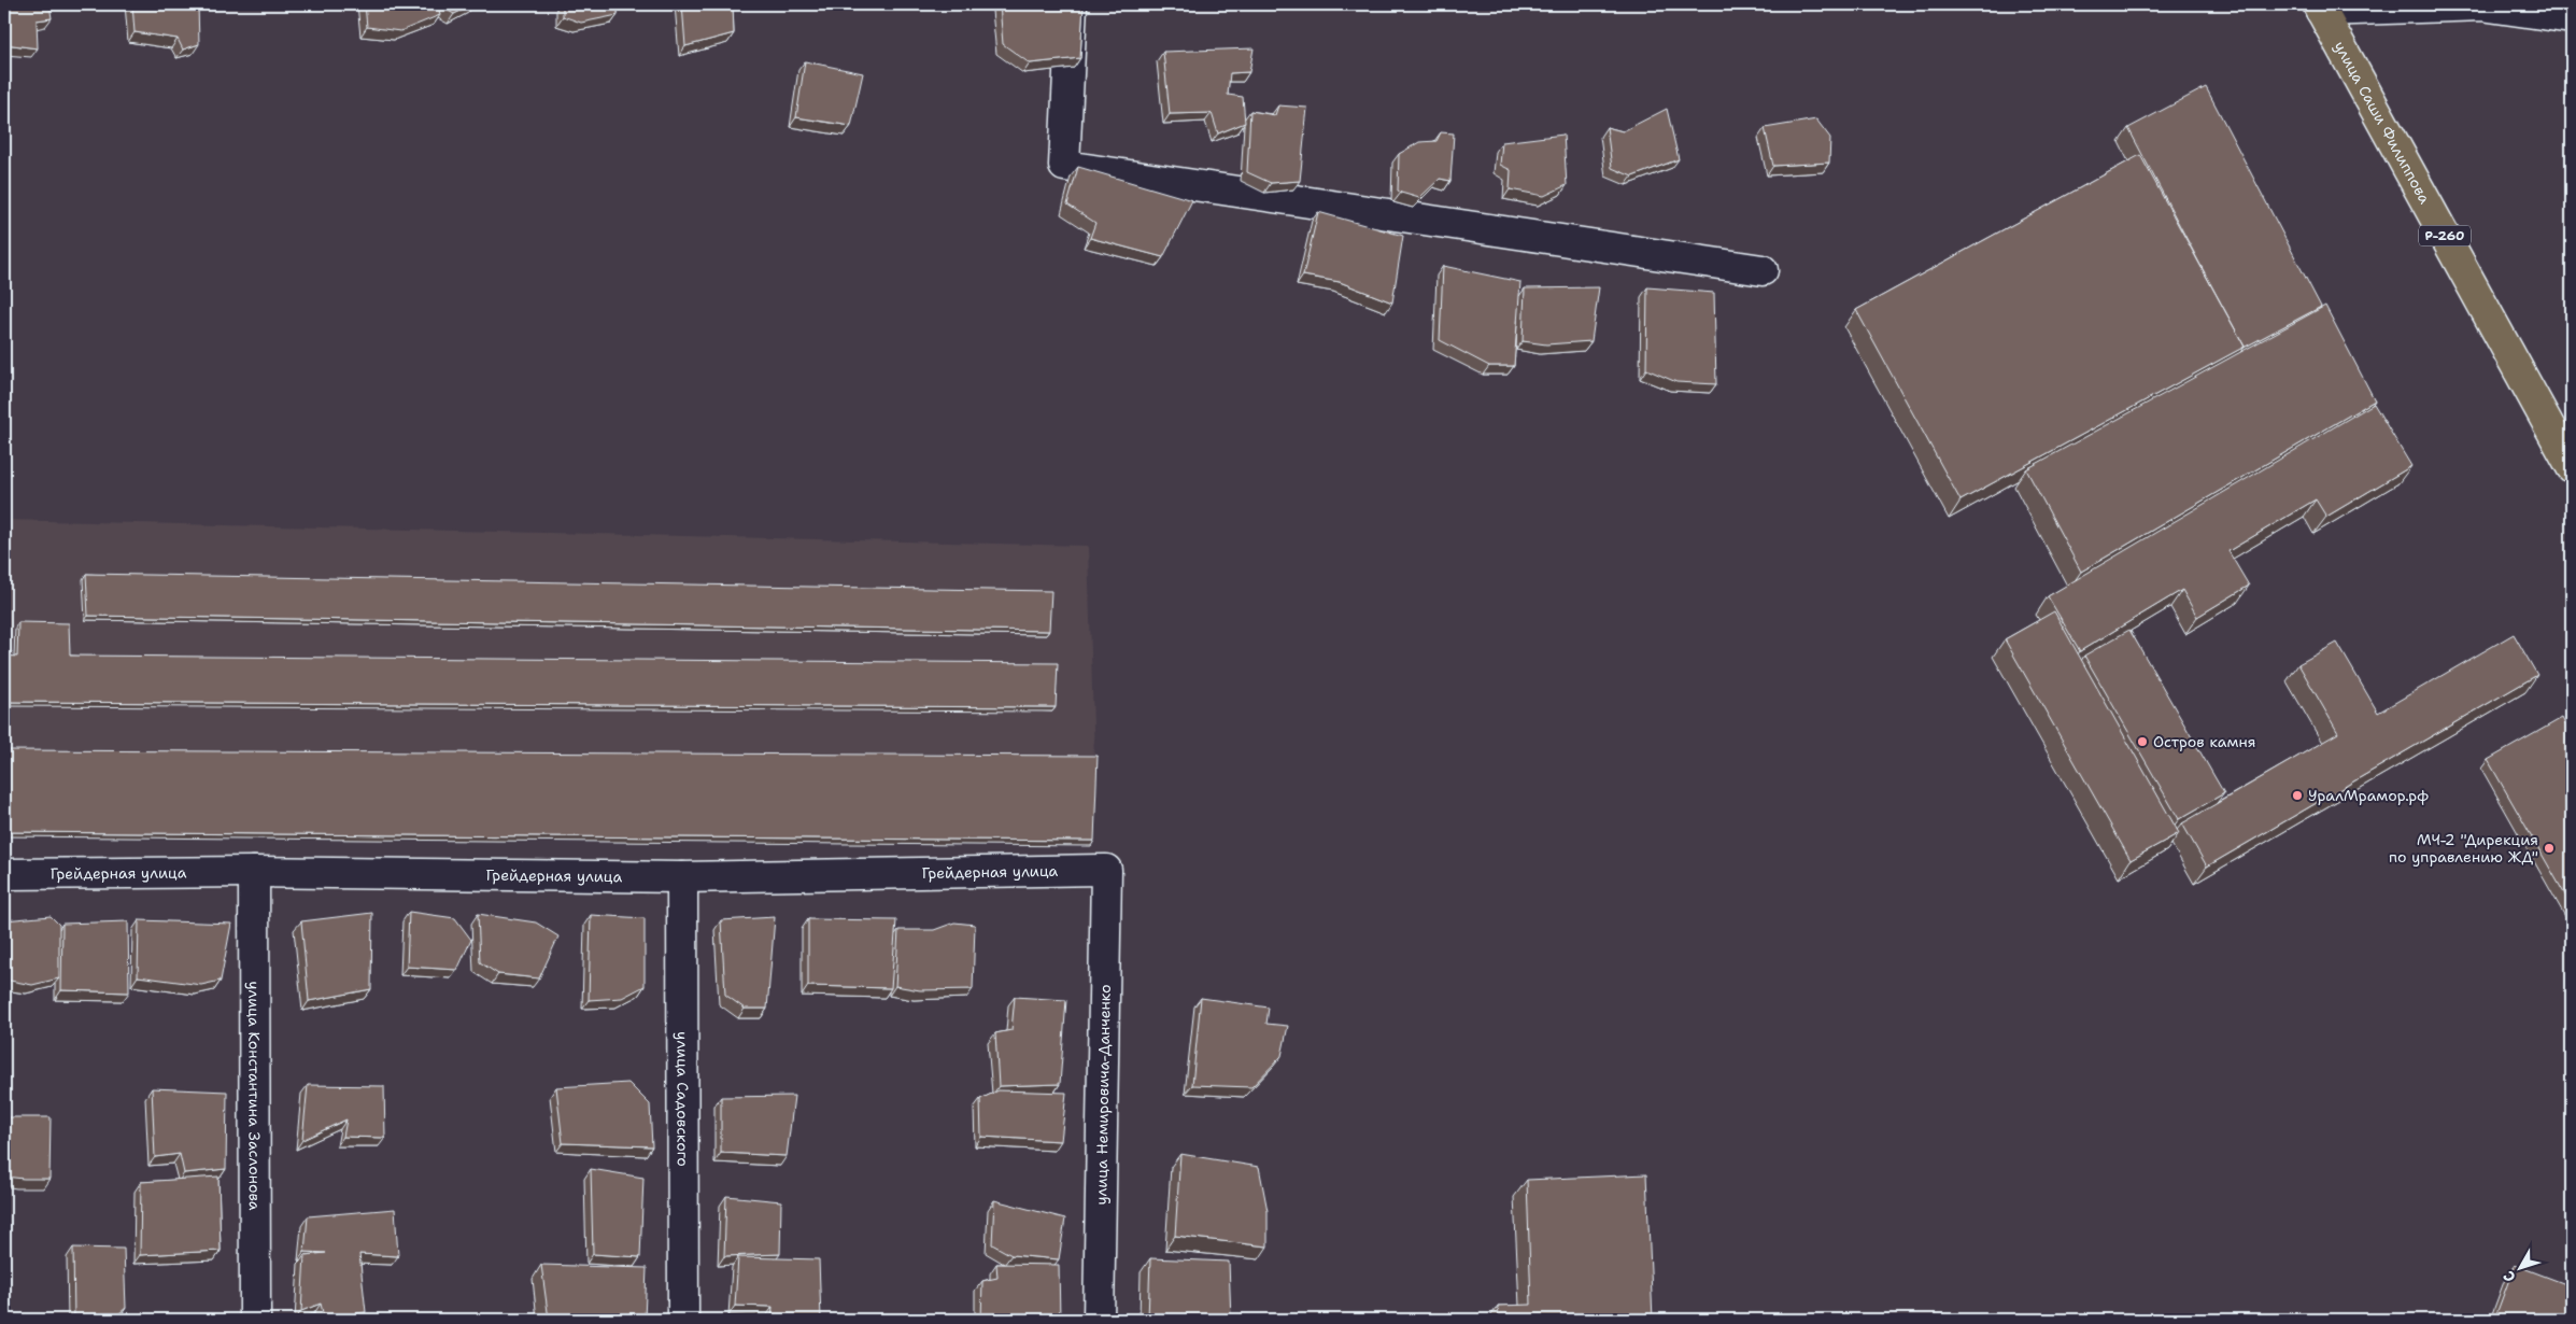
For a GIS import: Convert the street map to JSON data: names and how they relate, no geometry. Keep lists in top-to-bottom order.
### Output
{
  "streets": {
    "highway": ["улица Саши Филиппова", "Р-260"],
    "street": [
      "Грейдерная улица",
      "улица Немировича-Данченко",
      "улица Константина Заслонова",
      "улица Садовского"
    ]
  },
  "crossings": [
    ["Грейдерная улица", "улица Немировича-Данченко"],
    ["Грейдерная улица", "улица Константина Заслонова"],
    ["Грейдерная улица", "улица Садовского"]
  ],
  "places": ["Остров камня", "УралМрамор.рф", "МЧ-2 \"Дирекция по управлению ЖД\""],
  "north": "bottom left"
}
